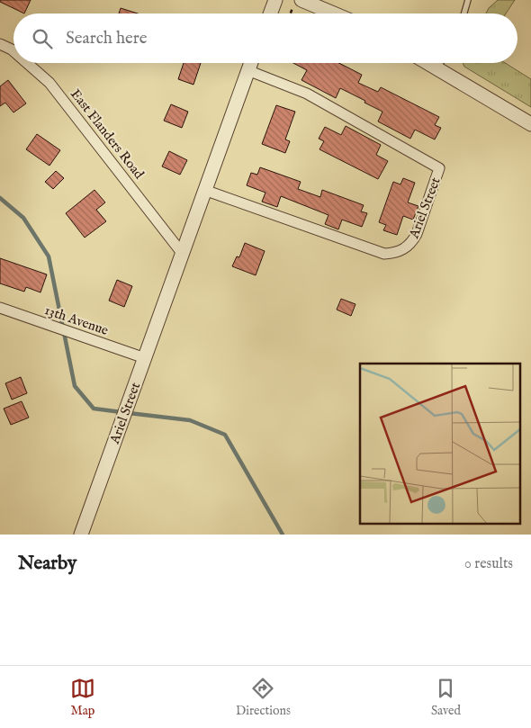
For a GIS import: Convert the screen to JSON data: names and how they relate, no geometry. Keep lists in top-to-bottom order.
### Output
{
  "streets": {
    "street": ["East Flanders Road", "Ariel Street", "13th Avenue"]
  },
  "crossings": [
    ["East Flanders Road", "Ariel Street"],
    ["Ariel Street", "13th Avenue"]
  ],
  "page": {
    "search": "Search here",
    "heading": ["Nearby", "0 results"],
    "nav": ["Map", "Directions", "Saved"]
  }
}
